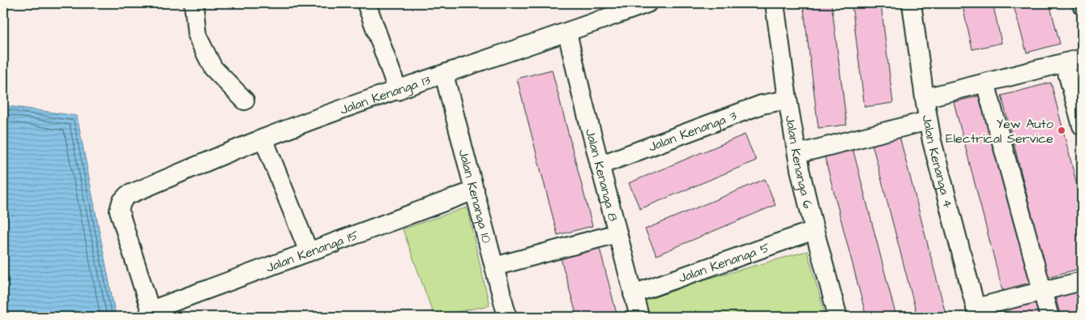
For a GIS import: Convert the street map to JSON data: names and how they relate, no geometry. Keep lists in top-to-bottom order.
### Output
{
  "streets": {
    "street": [
      "Jalan Kenanga 13",
      "Jalan Kenanga 3",
      "Jalan Kenanga 6",
      "Jalan Kenanga 4",
      "Jalan Kenanga 8",
      "Jalan Kenanga 10",
      "Jalan Kenanga 15",
      "Jalan Kenanga 5"
    ]
  },
  "crossings": [
    ["Jalan Kenanga 13", "Jalan Kenanga 8"],
    ["Jalan Kenanga 13", "Jalan Kenanga 10"],
    ["Jalan Kenanga 13", "Jalan Kenanga 15"],
    ["Jalan Kenanga 3", "Jalan Kenanga 6"],
    ["Jalan Kenanga 3", "Jalan Kenanga 8"],
    ["Jalan Kenanga 6", "Jalan Kenanga 5"],
    ["Jalan Kenanga 8", "Jalan Kenanga 5"],
    ["Jalan Kenanga 10", "Jalan Kenanga 15"]
  ],
  "places": ["Yew Auto Electrical Service"]
}
